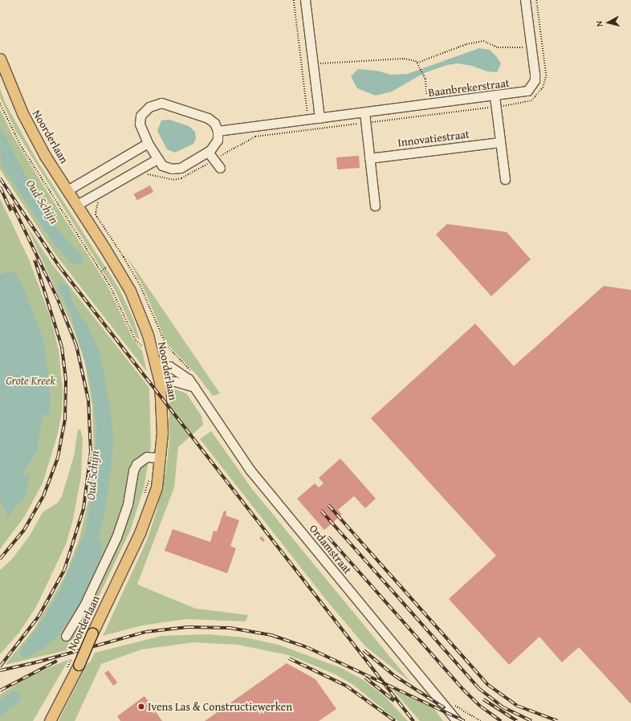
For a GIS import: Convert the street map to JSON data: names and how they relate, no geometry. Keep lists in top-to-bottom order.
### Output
{
  "streets": {
    "main road": ["Noorderlaan"],
    "street": ["Baanbrekerstraat", "Innovatiestraat", "Ordamstraat"]
  },
  "crossings": [
    ["Noorderlaan", "Ordamstraat"]
  ],
  "water": ["Oud Schijn"],
  "parks": ["Grote Kreek"],
  "places": ["Ivens Las & Constructiewerken"],
  "north": "left"
}
